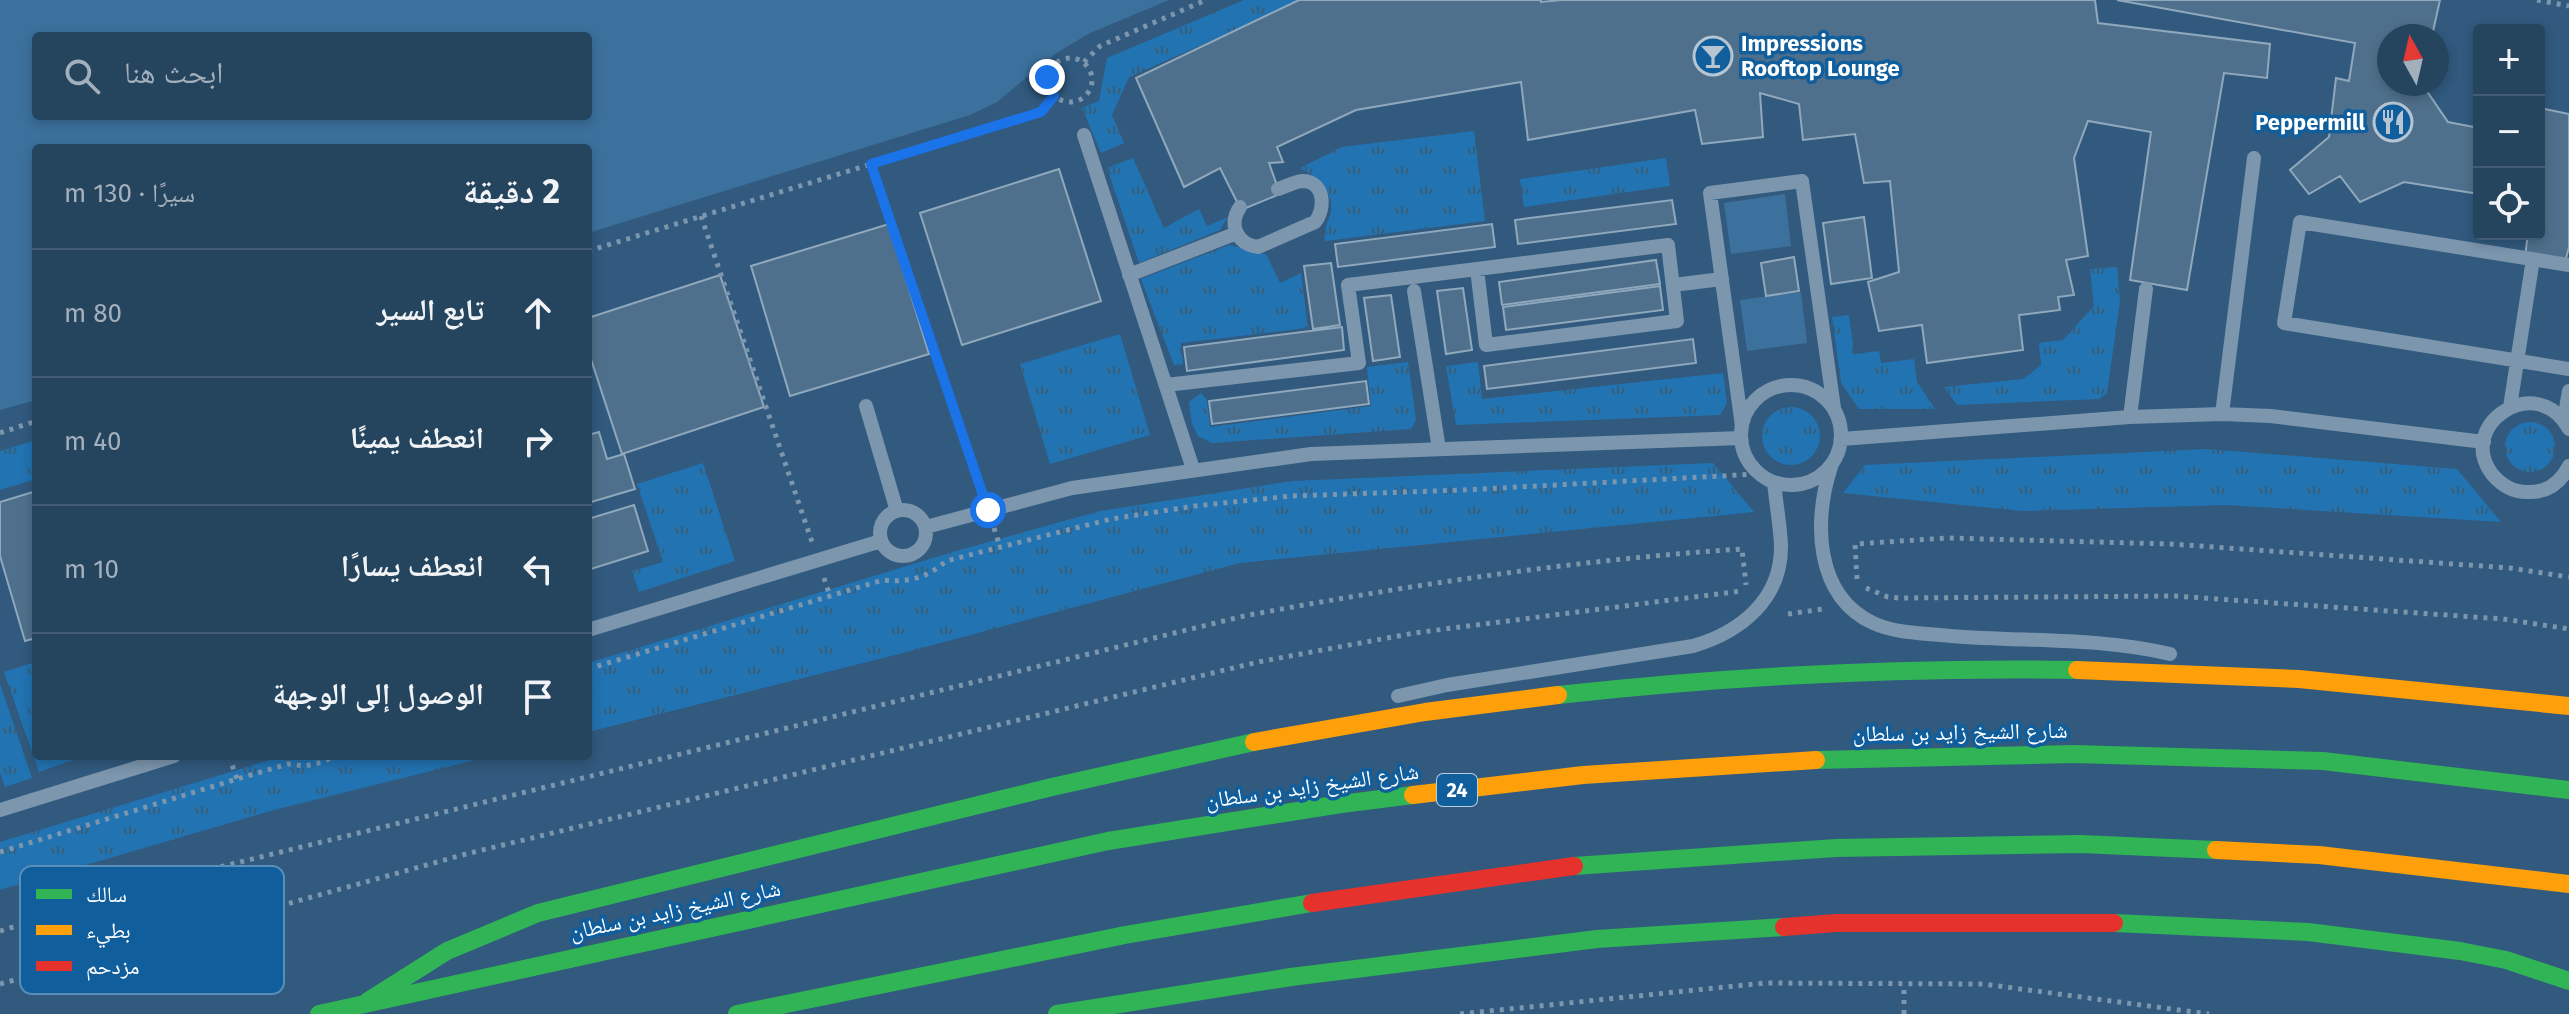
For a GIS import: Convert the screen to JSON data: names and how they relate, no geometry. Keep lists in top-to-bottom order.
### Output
{
  "streets": {
    "main road": ["شارع الشيخ زايد بن سلطان", "24"]
  },
  "places": {
    "bar": ["Impressions Rooftop Lounge"],
    "restaurant": ["Peppermill"]
  },
  "legend": ["سالك", "بطيء", "مزدحم"],
  "north": "top",
  "page": {
    "map_buttons": ["+", "−"],
    "search": "ابحث هنا",
    "heading": ["2 دقيقة", "سيرًا · 130 m"],
    "list": [
      ["تابع السير", "80 m"],
      ["انعطف يمينًا", "40 m"],
      ["انعطف يسارًا", "10 m"],
      "الوصول إلى الوجهة"
    ]
  }
}
